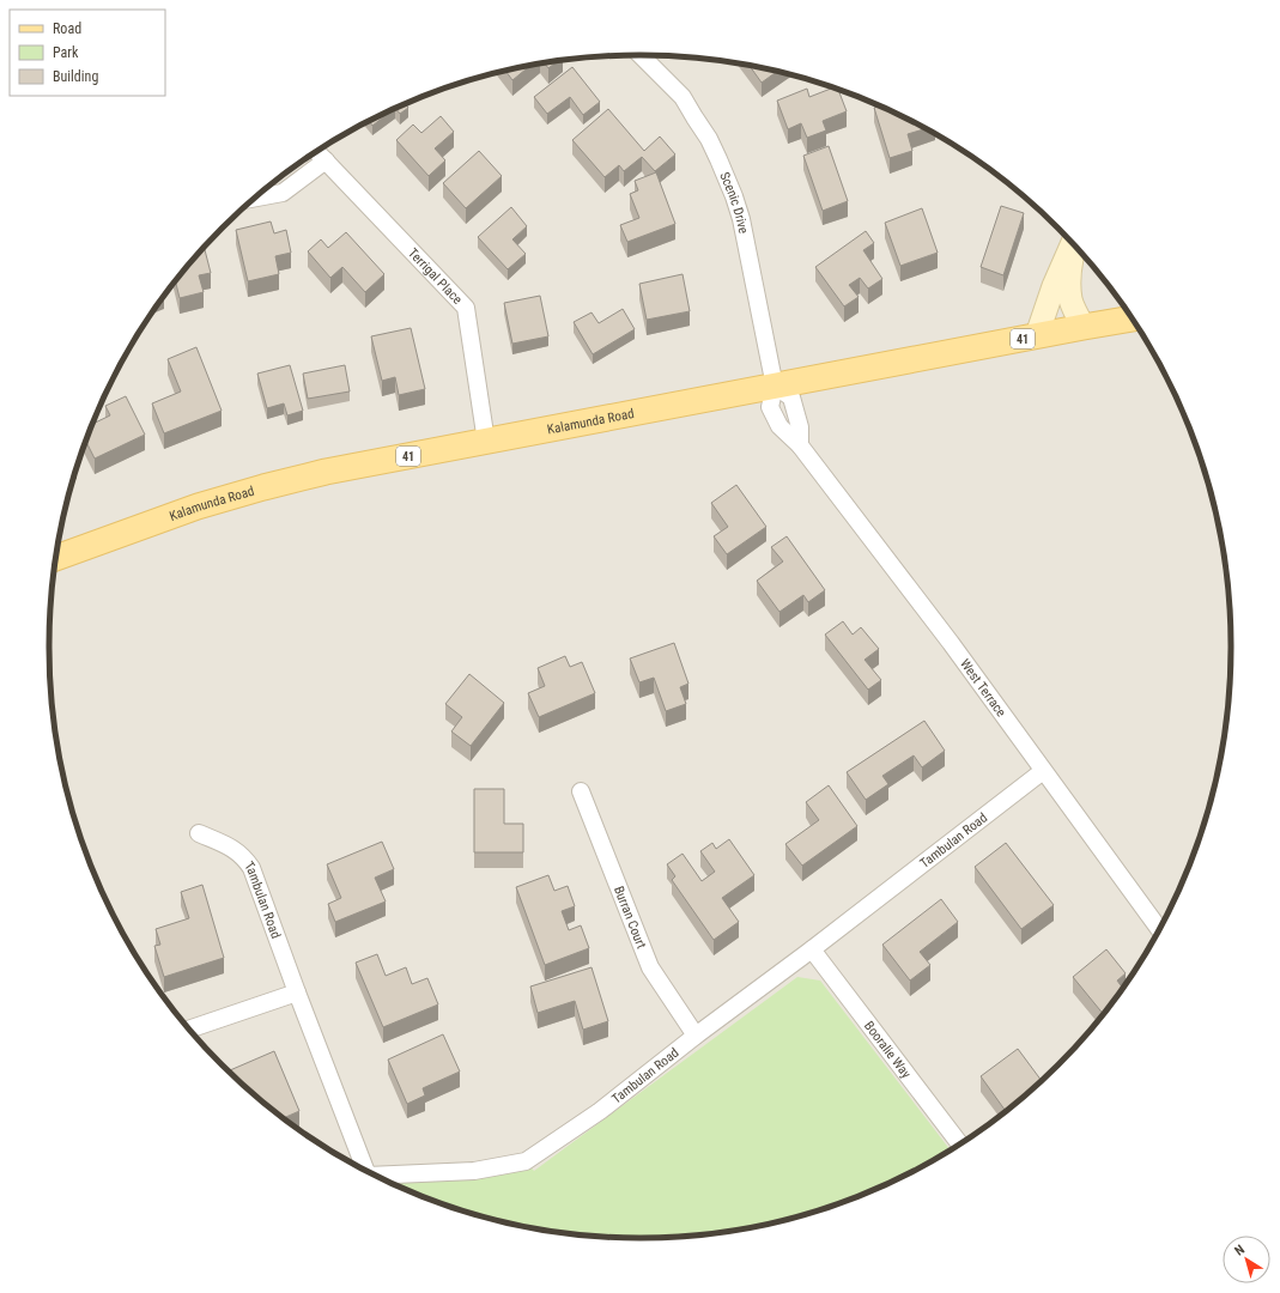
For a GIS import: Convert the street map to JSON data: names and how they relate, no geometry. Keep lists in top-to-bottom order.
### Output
{
  "streets": {
    "main road": ["41", "Kalamunda Road"],
    "street": [
      "Scenic Drive",
      "Terrigal Place",
      "West Terrace",
      "Tambulan Road",
      "Burran Court",
      "Booralie Way"
    ]
  },
  "crossings": [
    ["Scenic Drive", "Kalamunda Road"],
    ["Scenic Drive", "West Terrace"],
    ["Terrigal Place", "Kalamunda Road"],
    ["Kalamunda Road", "West Terrace"],
    ["West Terrace", "Tambulan Road"],
    ["Tambulan Road", "Burran Court"],
    ["Tambulan Road", "Booralie Way"]
  ],
  "legend": ["Road", "Park", "Building"],
  "north": "top left"
}
